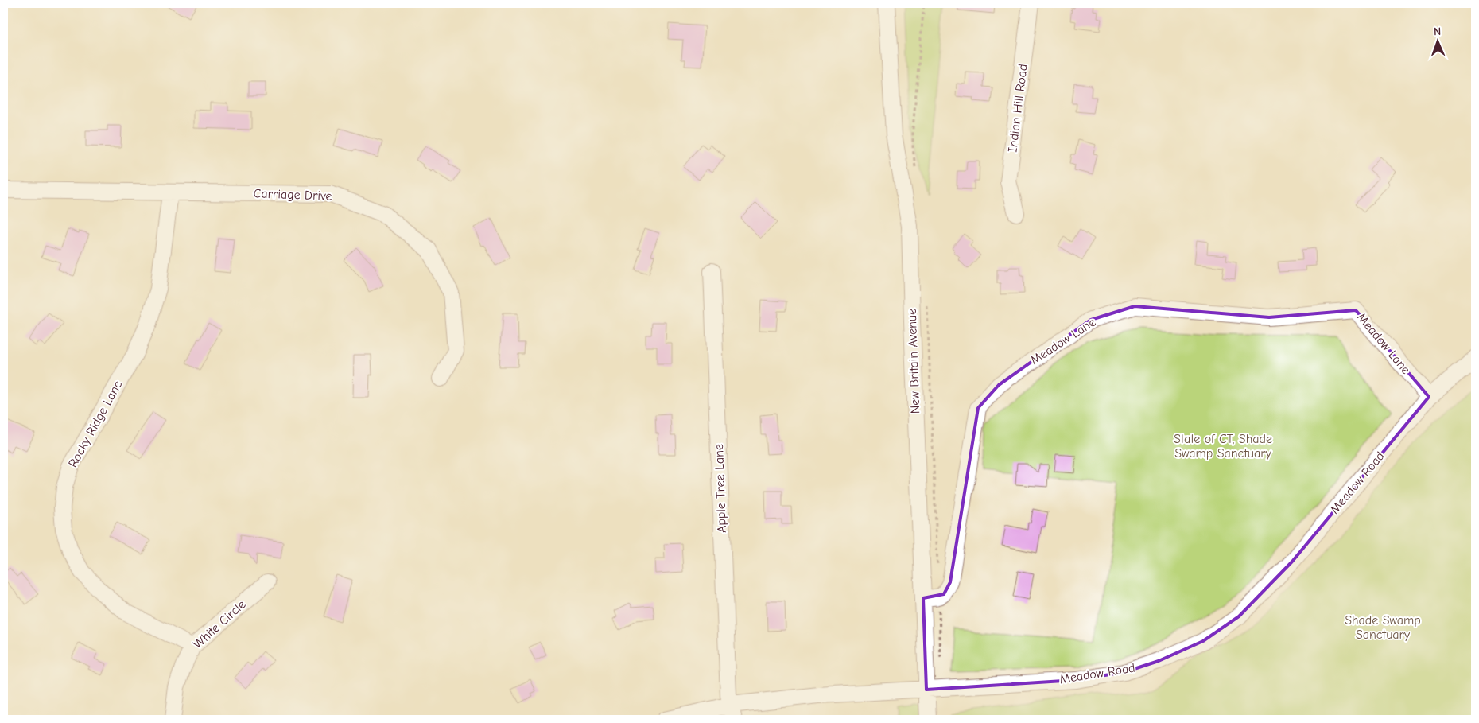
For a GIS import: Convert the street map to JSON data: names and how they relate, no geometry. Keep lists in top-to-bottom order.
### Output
{
  "streets": {
    "street": [
      "Indian Hill Road",
      "Carriage Drive",
      "Meadow Lane",
      "New Britain Avenue",
      "Rocky Ridge Lane",
      "Meadow Road",
      "Apple Tree Lane",
      "White Circle"
    ]
  },
  "crossings": [
    ["Carriage Drive", "Rocky Ridge Lane"],
    ["Meadow Lane", "New Britain Avenue"],
    ["Meadow Lane", "Meadow Road"],
    ["New Britain Avenue", "Meadow Road"],
    ["Rocky Ridge Lane", "White Circle"],
    ["Meadow Road", "Apple Tree Lane"]
  ],
  "parks": ["State of CT, Shade Swamp Sanctuary", "Shade Swamp Sanctuary"],
  "north": "top"
}
